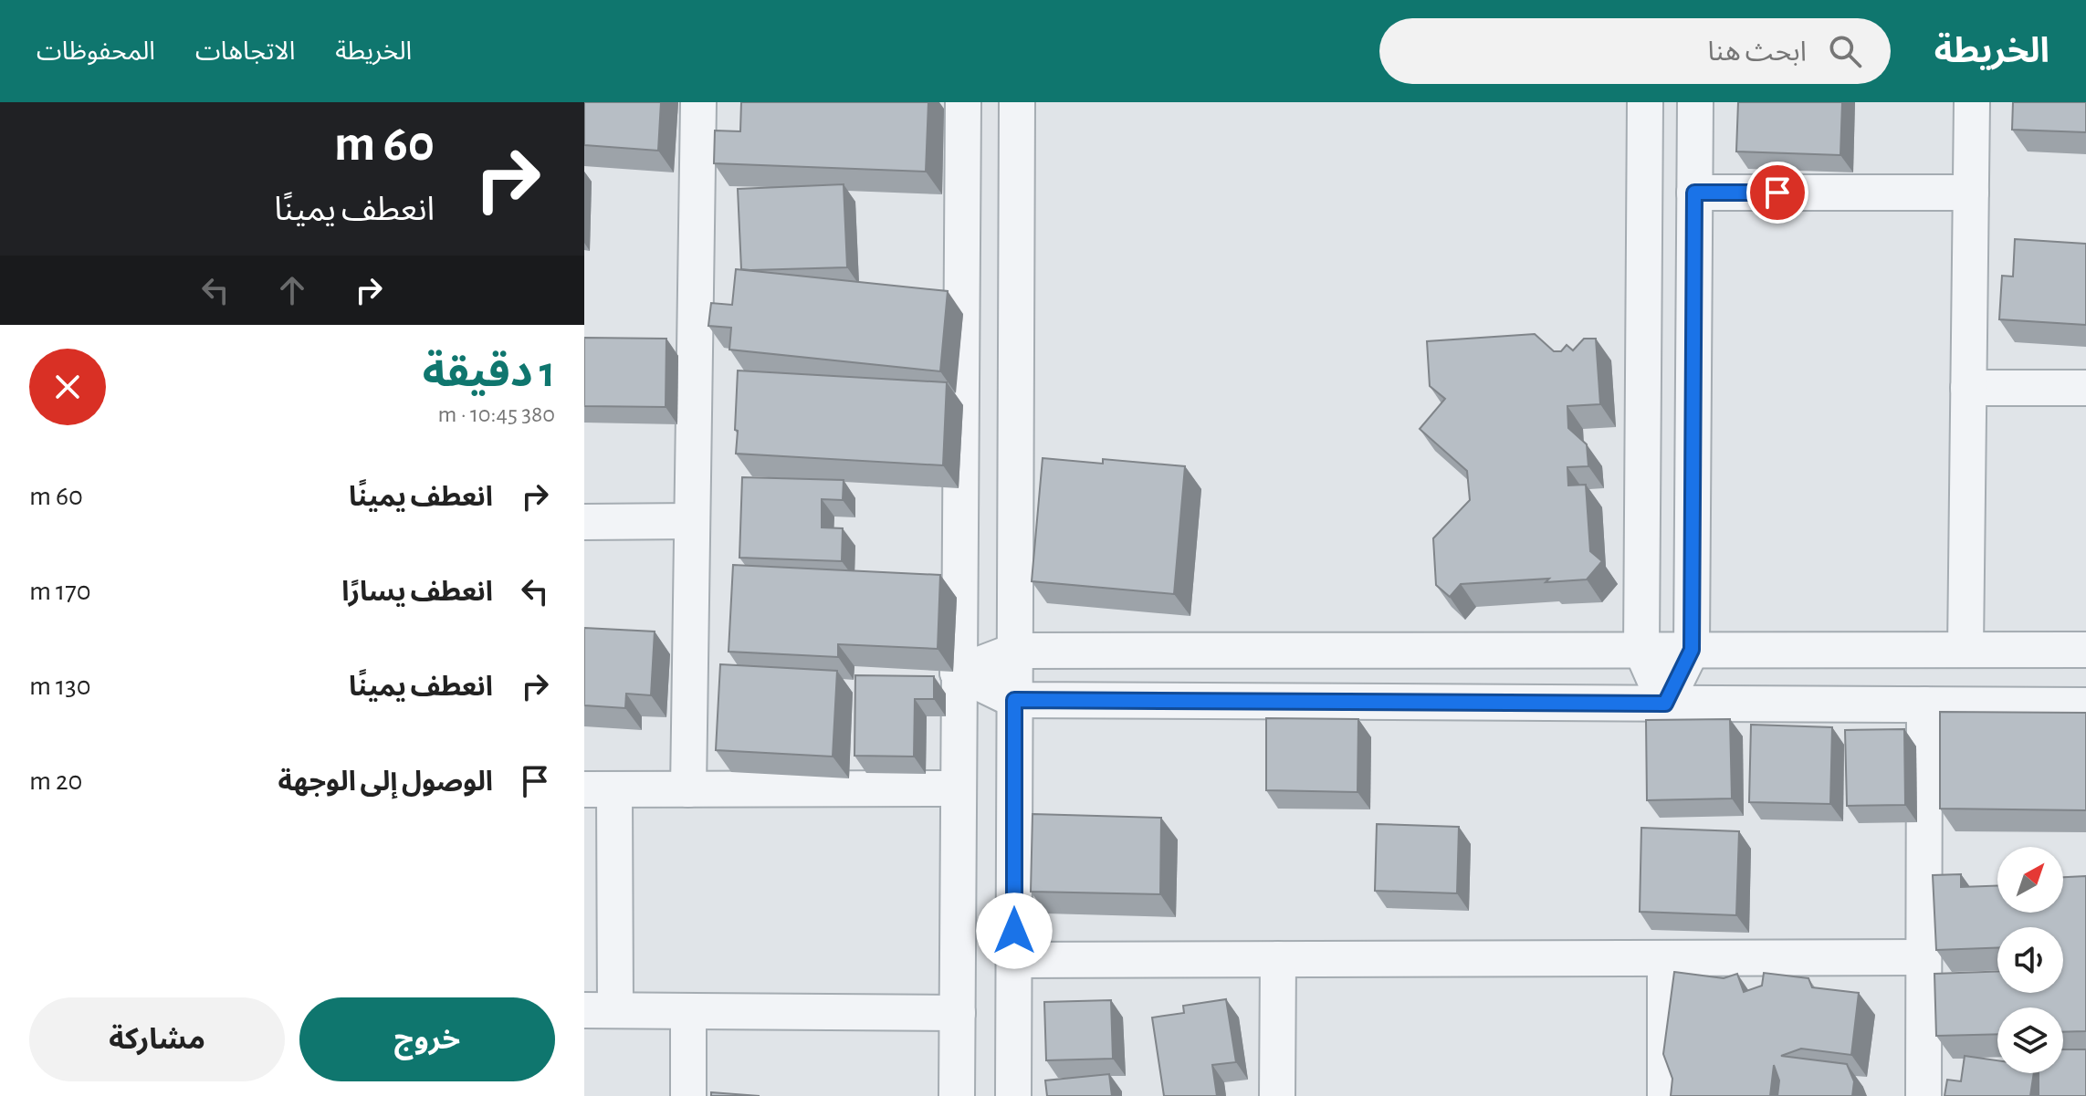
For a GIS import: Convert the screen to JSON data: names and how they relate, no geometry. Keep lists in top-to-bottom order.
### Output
{
  "north": "top right",
  "page": {
    "header": "الخريطة",
    "search": "ابحث هنا",
    "nav": ["الخريطة", "الاتجاهات", "المحفوظات"],
    "turn": ["60 m", "انعطف يمينًا"],
    "heading": ["1 دقيقة", "380 m · 10:45"],
    "list": [
      {
        "name": "انعطف يمينًا",
        "value": "60 m"
      },
      {
        "name": "انعطف يسارًا",
        "value": "170 m"
      },
      {
        "name": "انعطف يمينًا",
        "value": "130 m"
      },
      {
        "name": "الوصول إلى الوجهة",
        "value": "20 m"
      }
    ],
    "buttons": ["خروج", "مشاركة"]
  }
}
